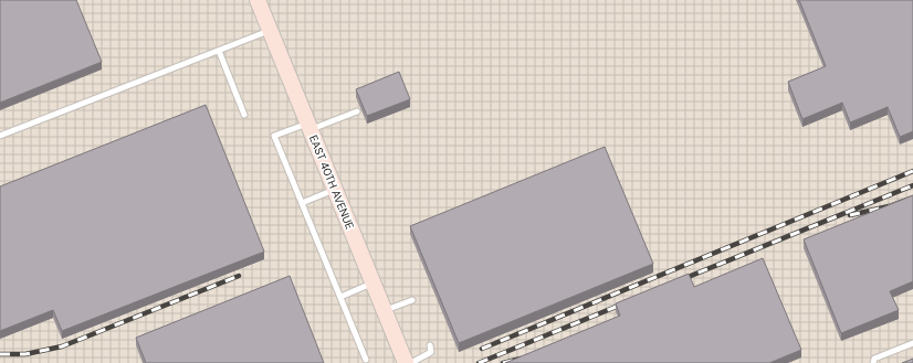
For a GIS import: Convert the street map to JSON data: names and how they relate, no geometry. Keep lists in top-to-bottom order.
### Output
{
  "streets": {
    "street": ["EAST 40TH AVENUE"]
  }
}
